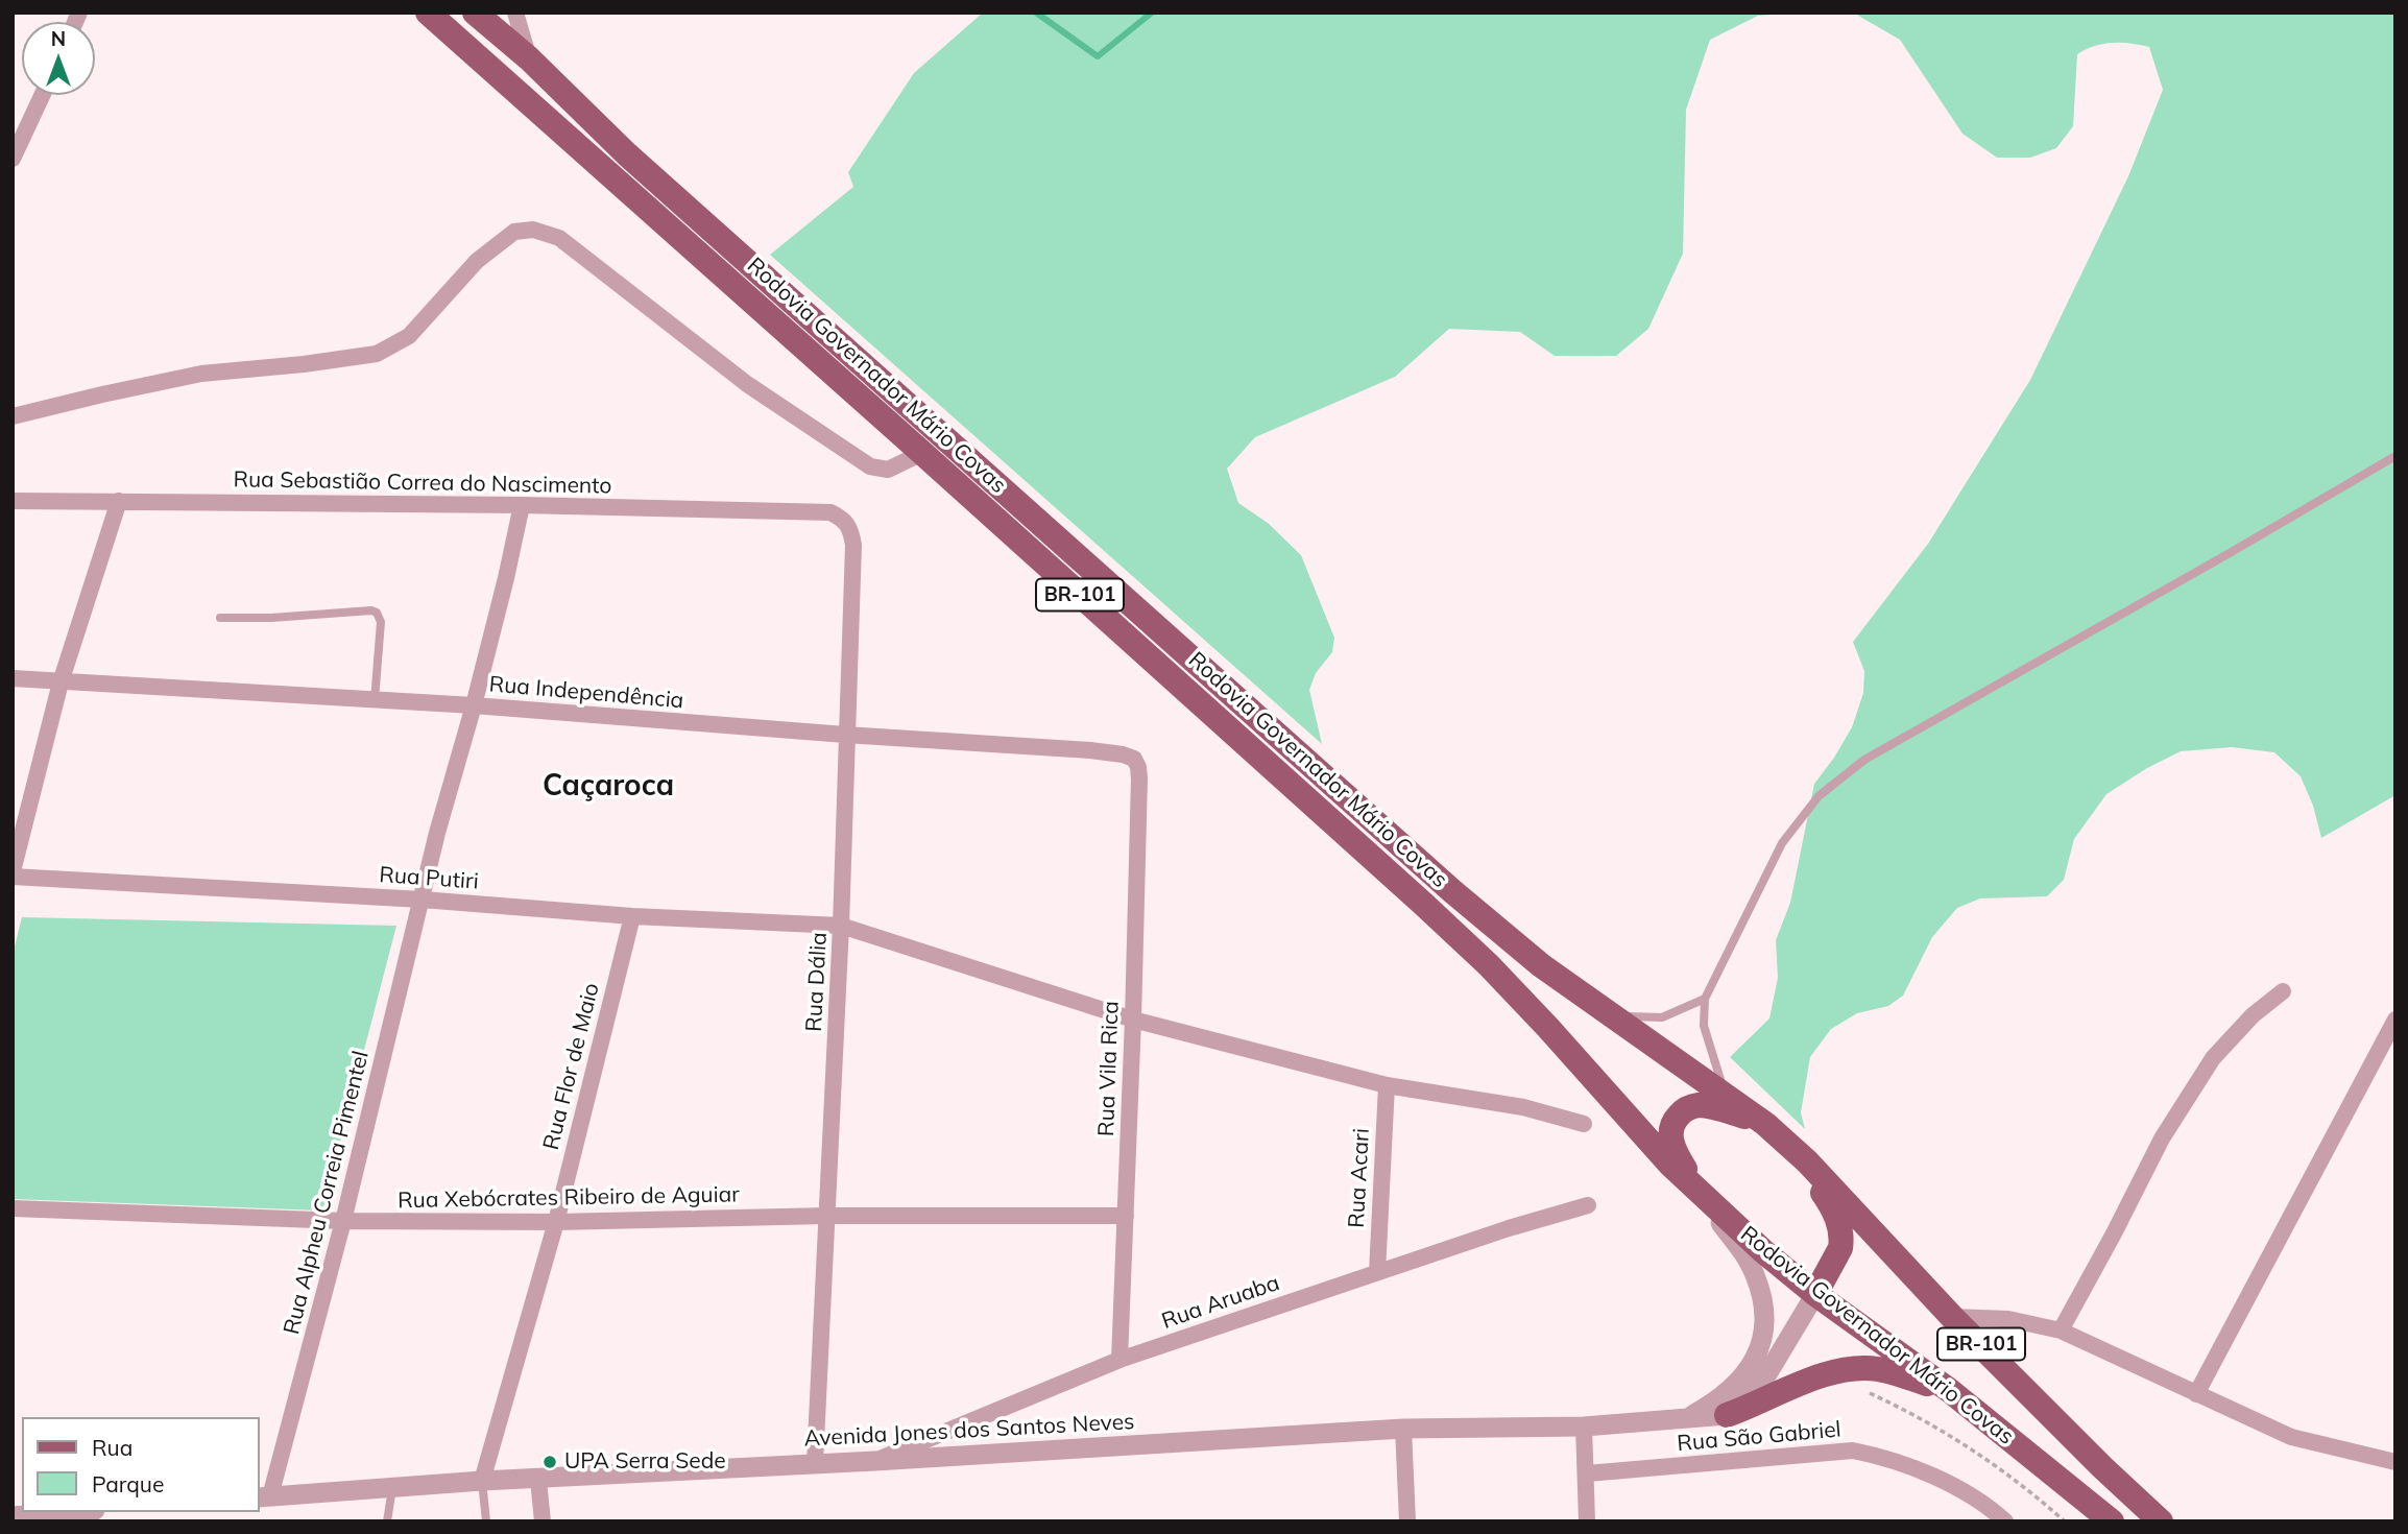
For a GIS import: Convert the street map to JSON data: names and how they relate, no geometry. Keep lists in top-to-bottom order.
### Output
{
  "streets": {
    "main road": ["Rodovia Governador Mário Covas", "BR-101"],
    "street": [
      "Rua Sebastião Correa do Nascimento",
      "Rua Independência",
      "Rua Putiri",
      "Rua Dália",
      "Rua Flor de Maio",
      "Rua Vila Rica",
      "Rua Acari",
      "Rua Alpheu Correia Pimentel",
      "Rua Xebócrates Ribeiro de Aguiar",
      "Rua Aruaba",
      "Avenida Jones dos Santos Neves",
      "Rua São Gabriel"
    ]
  },
  "crossings": [
    ["Rodovia Governador Mário Covas", "Avenida Jones dos Santos Neves"],
    ["Rua Sebastião Correa do Nascimento", "Rua Dália"],
    ["Rua Sebastião Correa do Nascimento", "Rua Alpheu Correia Pimentel"],
    ["Rua Independência", "Rua Dália"],
    ["Rua Independência", "Rua Vila Rica"],
    ["Rua Independência", "Rua Alpheu Correia Pimentel"],
    ["Rua Putiri", "Rua Dália"],
    ["Rua Putiri", "Rua Flor de Maio"],
    ["Rua Putiri", "Rua Vila Rica"],
    ["Rua Putiri", "Rua Acari"],
    ["Rua Putiri", "Rua Alpheu Correia Pimentel"],
    ["Rua Dália", "Rua Xebócrates Ribeiro de Aguiar"],
    ["Rua Dália", "Avenida Jones dos Santos Neves"],
    ["Rua Flor de Maio", "Rua Xebócrates Ribeiro de Aguiar"],
    ["Rua Flor de Maio", "Avenida Jones dos Santos Neves"],
    ["Rua Vila Rica", "Rua Xebócrates Ribeiro de Aguiar"],
    ["Rua Vila Rica", "Rua Aruaba"],
    ["Rua Acari", "Rua Aruaba"],
    ["Rua Alpheu Correia Pimentel", "Rua Xebócrates Ribeiro de Aguiar"],
    ["Rua Alpheu Correia Pimentel", "Avenida Jones dos Santos Neves"],
    ["Rua Aruaba", "Avenida Jones dos Santos Neves"]
  ],
  "districts": ["Caçaroca"],
  "places": ["UPA Serra Sede"],
  "legend": ["Rua", "Parque"],
  "north": "top"
}
